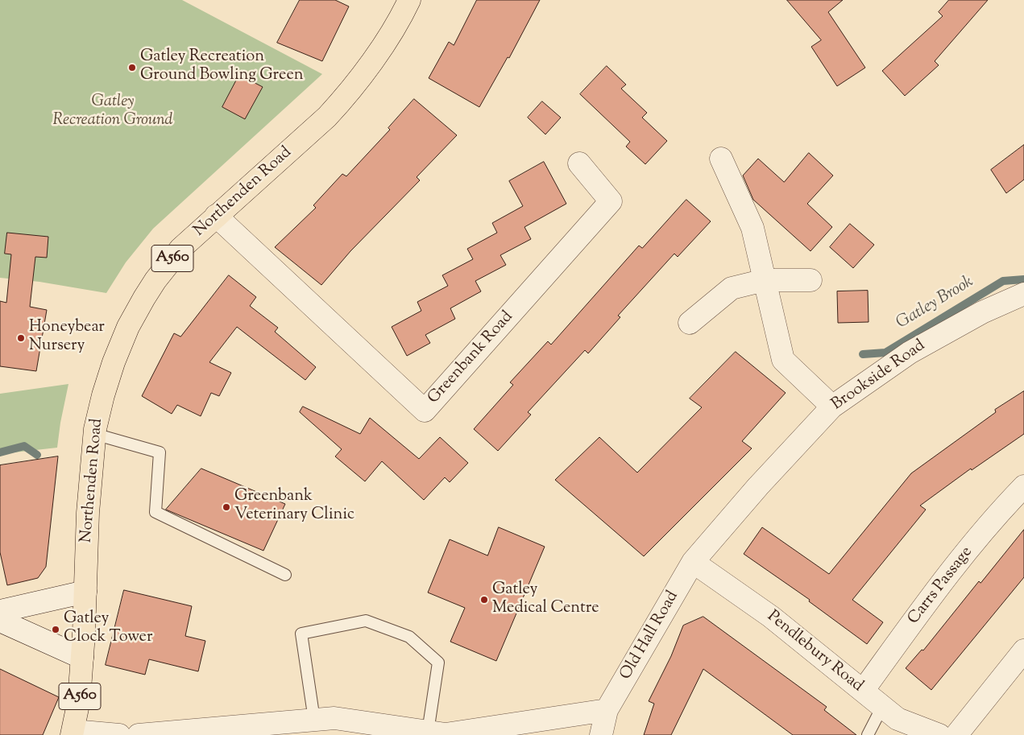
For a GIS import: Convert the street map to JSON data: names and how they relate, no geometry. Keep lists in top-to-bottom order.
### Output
{
  "streets": {
    "main road": ["Northenden Road", "A560"],
    "street": [
      "Greenbank Road",
      "Brookside Road",
      "Carrs Passage",
      "Old Hall Road",
      "Pendlebury Road"
    ]
  },
  "crossings": [
    ["Northenden Road", "A560"],
    ["Northenden Road", "Greenbank Road"],
    ["Brookside Road", "Old Hall Road"],
    ["Brookside Road", "Pendlebury Road"],
    ["Carrs Passage", "Pendlebury Road"],
    ["Old Hall Road", "Pendlebury Road"]
  ],
  "water": ["Gatley Brook"],
  "parks": ["Gatley Recreation Ground"],
  "places": [
    "Gatley Recreation Ground Bowling Green",
    "Honeybear Nursery",
    "Greenbank Veterinary Clinic",
    "Gatley Medical Centre",
    "Gatley Clock Tower"
  ]
}
